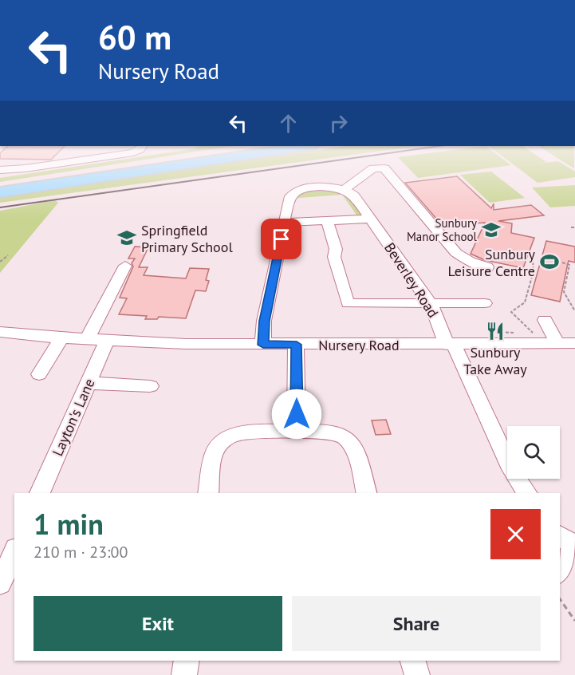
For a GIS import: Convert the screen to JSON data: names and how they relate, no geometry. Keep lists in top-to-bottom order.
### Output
{
  "streets": {
    "street": ["Beverley Road", "Nursery Road", "Layton's Lane"]
  },
  "crossings": [
    ["Beverley Road", "Nursery Road"],
    ["Nursery Road", "Layton's Lane"]
  ],
  "places": {
    "school or university": ["Sunbury Manor School", "Springfield Primary School"],
    "sports": ["Sunbury Leisure Centre"],
    "restaurant": ["Sunbury Take Away"]
  },
  "page": {
    "turn": ["60 m", "Nursery Road"],
    "heading": ["1 min", "210 m · 23:00"],
    "buttons": ["Exit", "Share"]
  }
}
